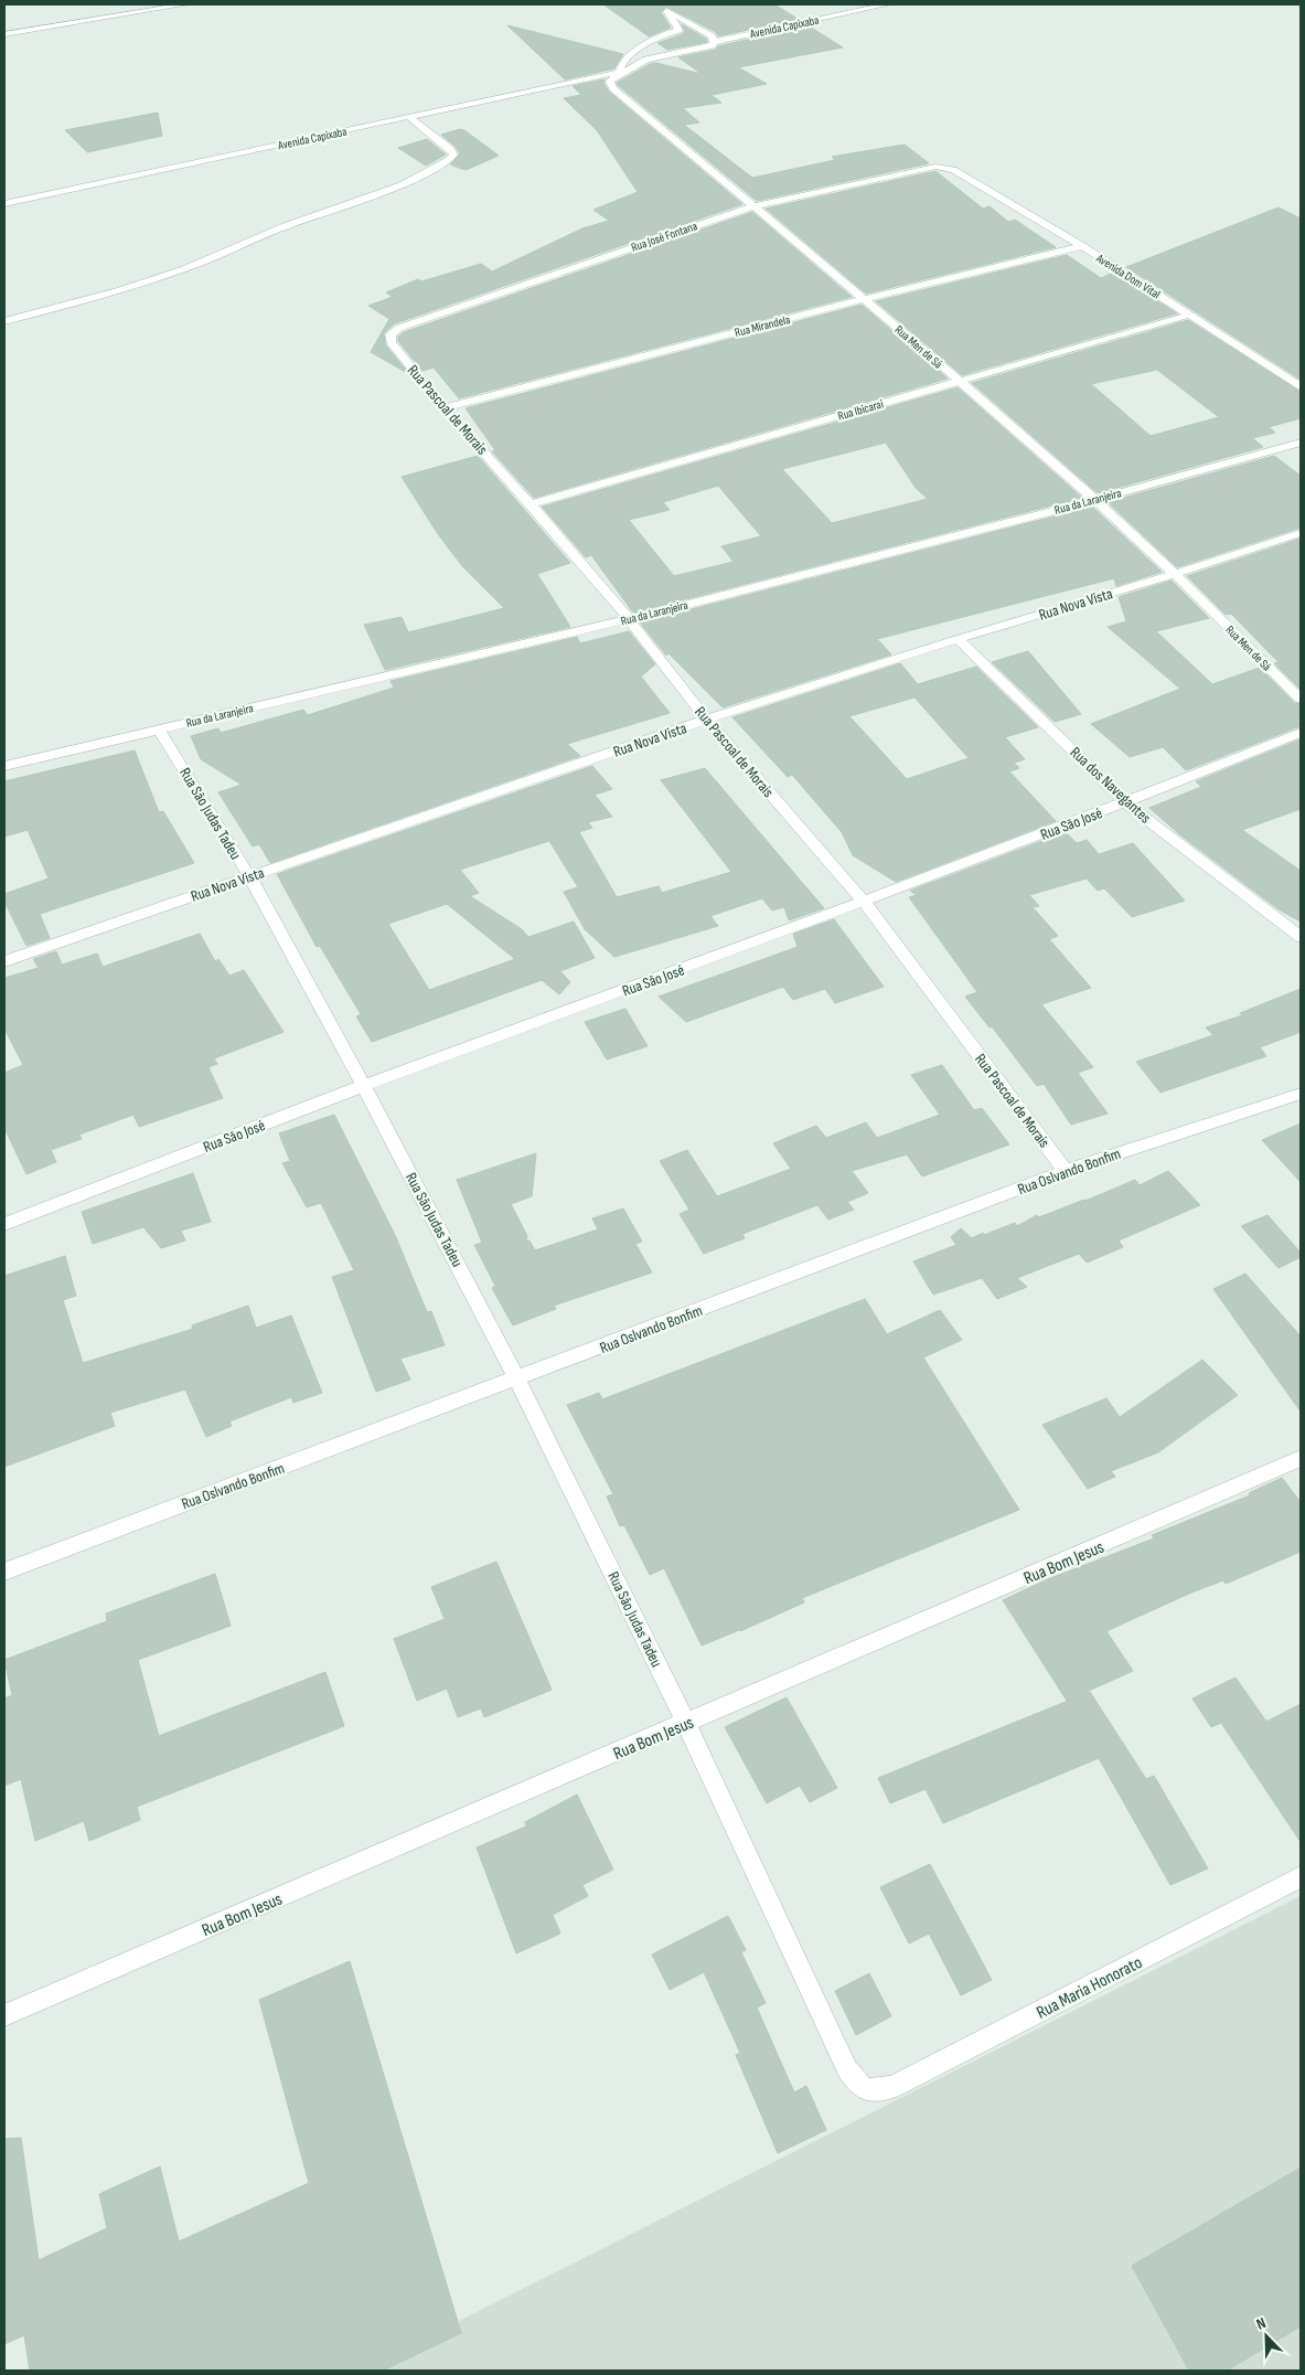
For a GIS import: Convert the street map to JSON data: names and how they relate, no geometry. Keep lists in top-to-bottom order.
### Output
{
  "streets": {
    "street": [
      "Avenida Capixaba",
      "Rua José Fontana",
      "Avenida Dom Vital",
      "Rua Mirandela",
      "Rua Men de Sá",
      "Rua Pascoal de Morais",
      "Rua Ibicarai",
      "Rua da Laranjeira",
      "Rua Nova Vista",
      "Rua dos Navegantes",
      "Rua São Judas Tadeu",
      "Rua São José",
      "Rua Oslvando Bonfim",
      "Rua Bom Jesus",
      "Rua Maria Honorato"
    ]
  },
  "crossings": [
    ["Rua José Fontana", "Avenida Dom Vital"],
    ["Rua José Fontana", "Rua Men de Sá"],
    ["Rua José Fontana", "Rua Pascoal de Morais"],
    ["Avenida Dom Vital", "Rua Mirandela"],
    ["Avenida Dom Vital", "Rua Ibicarai"],
    ["Rua Mirandela", "Rua Men de Sá"],
    ["Rua Mirandela", "Rua Pascoal de Morais"],
    ["Rua Men de Sá", "Rua Ibicarai"],
    ["Rua Men de Sá", "Rua da Laranjeira"],
    ["Rua Men de Sá", "Rua Nova Vista"],
    ["Rua Pascoal de Morais", "Rua Ibicarai"],
    ["Rua Pascoal de Morais", "Rua da Laranjeira"],
    ["Rua Pascoal de Morais", "Rua Nova Vista"],
    ["Rua Pascoal de Morais", "Rua São José"],
    ["Rua Pascoal de Morais", "Rua Oslvando Bonfim"],
    ["Rua da Laranjeira", "Rua São Judas Tadeu"],
    ["Rua Nova Vista", "Rua dos Navegantes"],
    ["Rua Nova Vista", "Rua São Judas Tadeu"],
    ["Rua dos Navegantes", "Rua São José"],
    ["Rua São Judas Tadeu", "Rua São José"],
    ["Rua São Judas Tadeu", "Rua Oslvando Bonfim"],
    ["Rua São Judas Tadeu", "Rua Bom Jesus"],
    ["Rua São Judas Tadeu", "Rua Maria Honorato"]
  ],
  "north": "top left"
}
